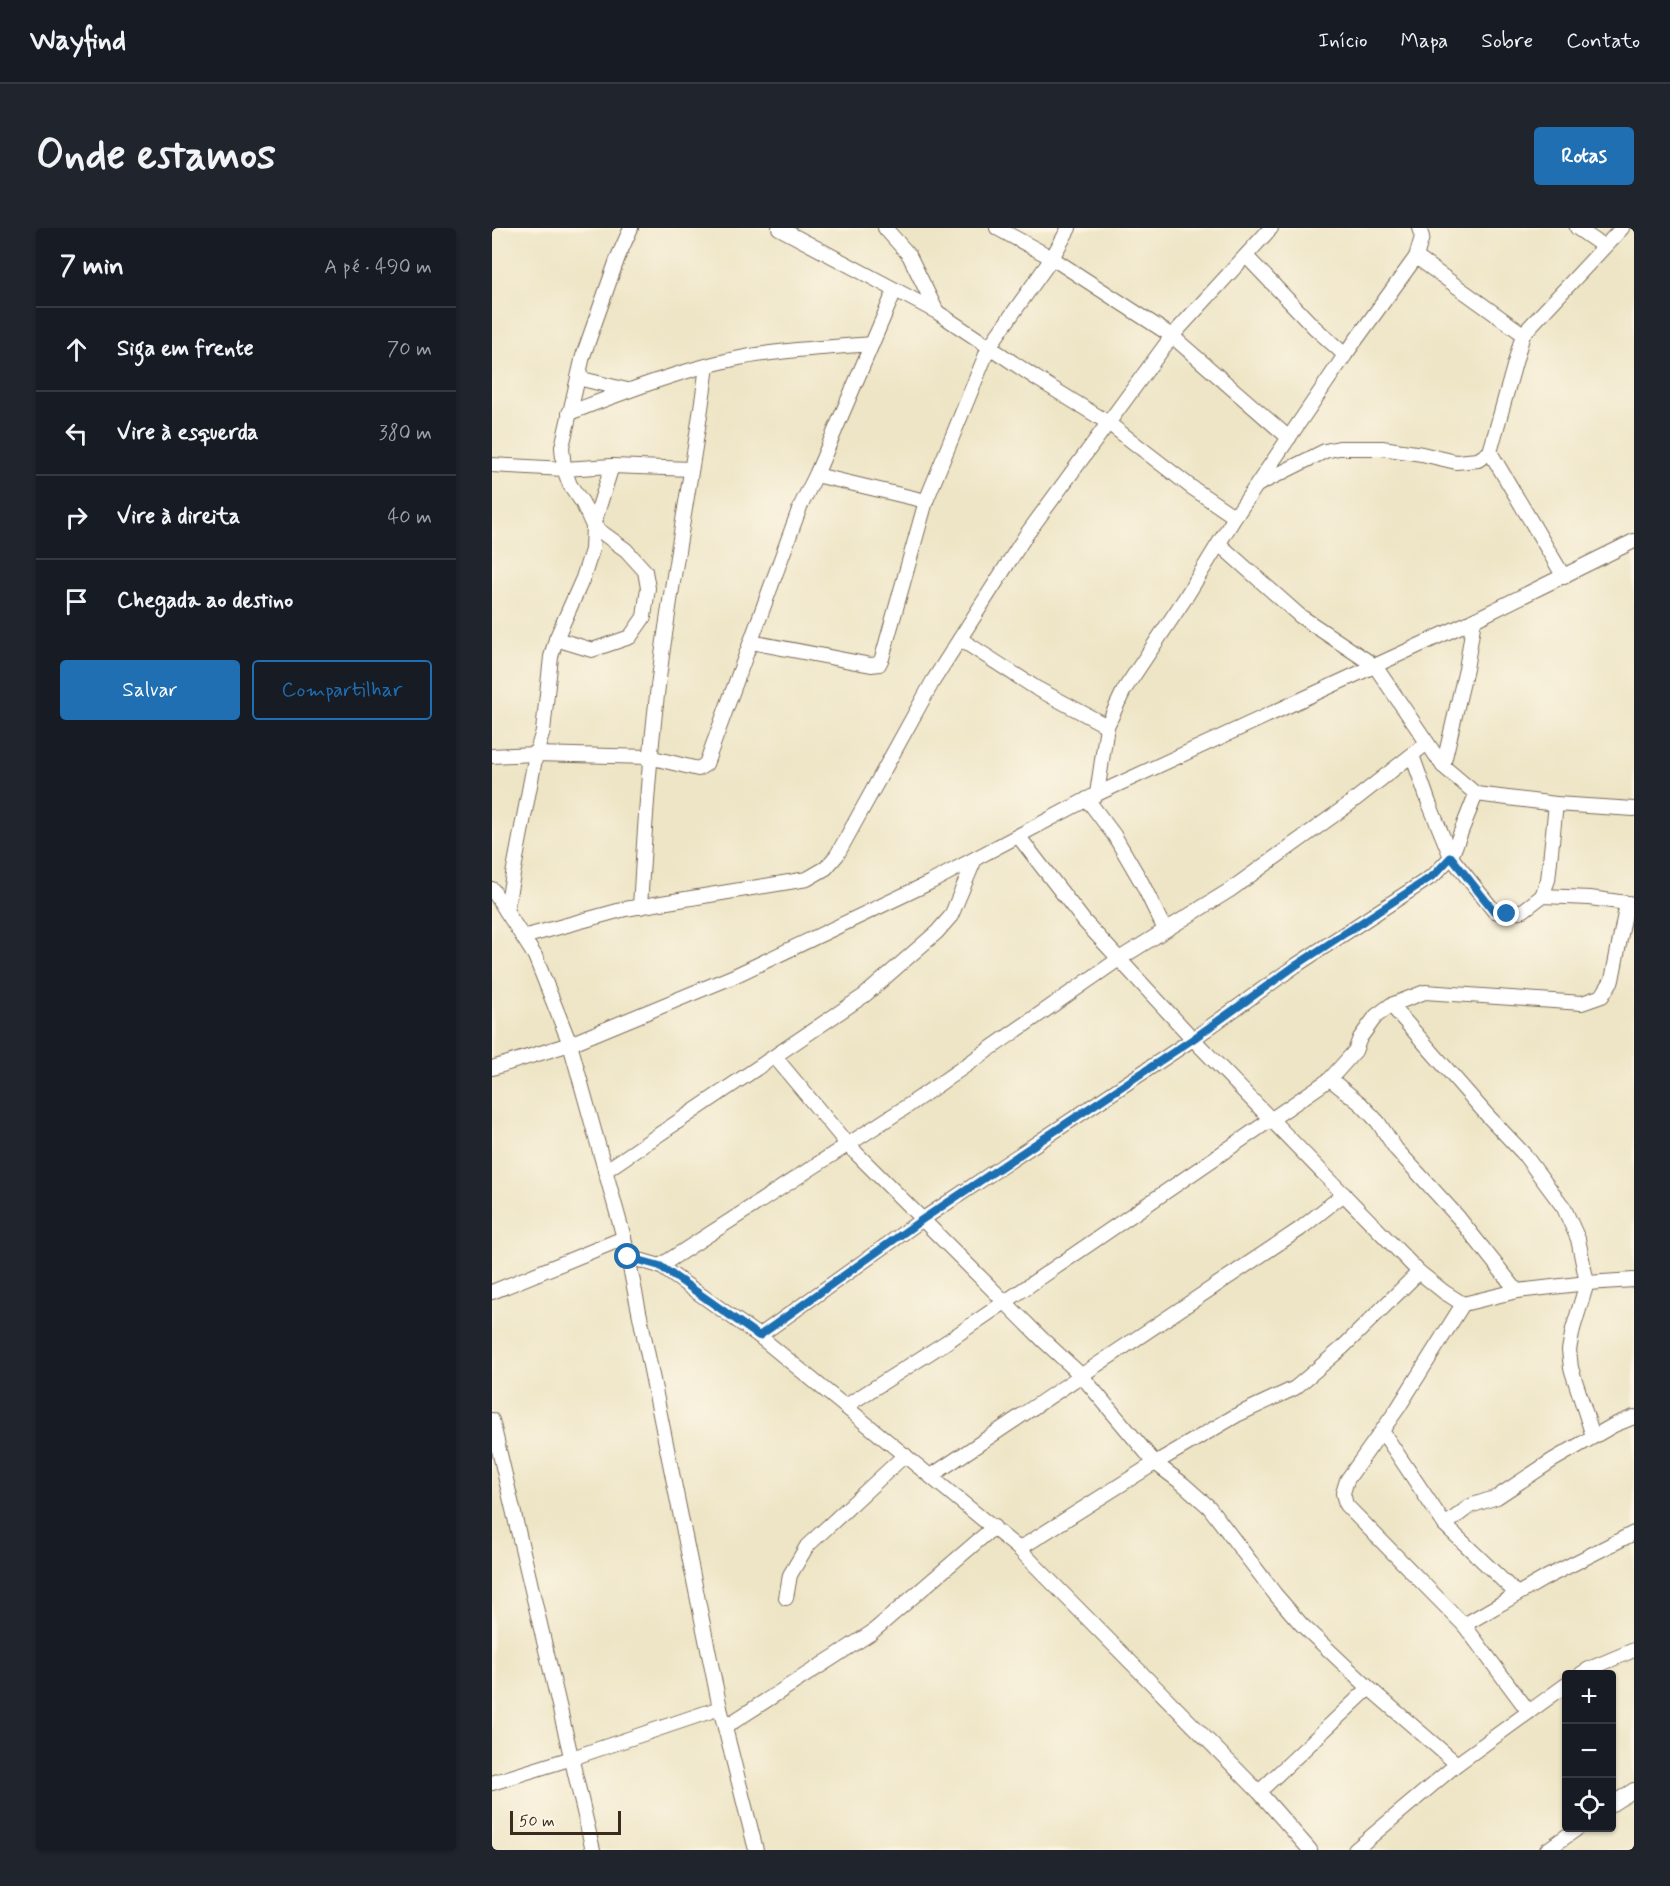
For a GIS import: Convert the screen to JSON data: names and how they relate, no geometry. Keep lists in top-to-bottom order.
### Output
{
  "scale_bar": "50 m",
  "page": {
    "header": "Wayfind",
    "nav": [
      "Início",
      "Mapa",
      "Sobre",
      "Contato"
    ],
    "buttons": [
      "Rotas",
      ["Salvar", "Compartilhar"]
    ],
    "title": "Onde estamos",
    "heading": ["7 min", "A pé · 490 m"],
    "list": [
      ["Siga em frente", "70 m"],
      ["Vire à esquerda", "380 m"],
      ["Vire à direita", "40 m"],
      "Chegada ao destino"
    ],
    "map_buttons": ["+", "−"],
    "scale": "50 m"
  }
}
